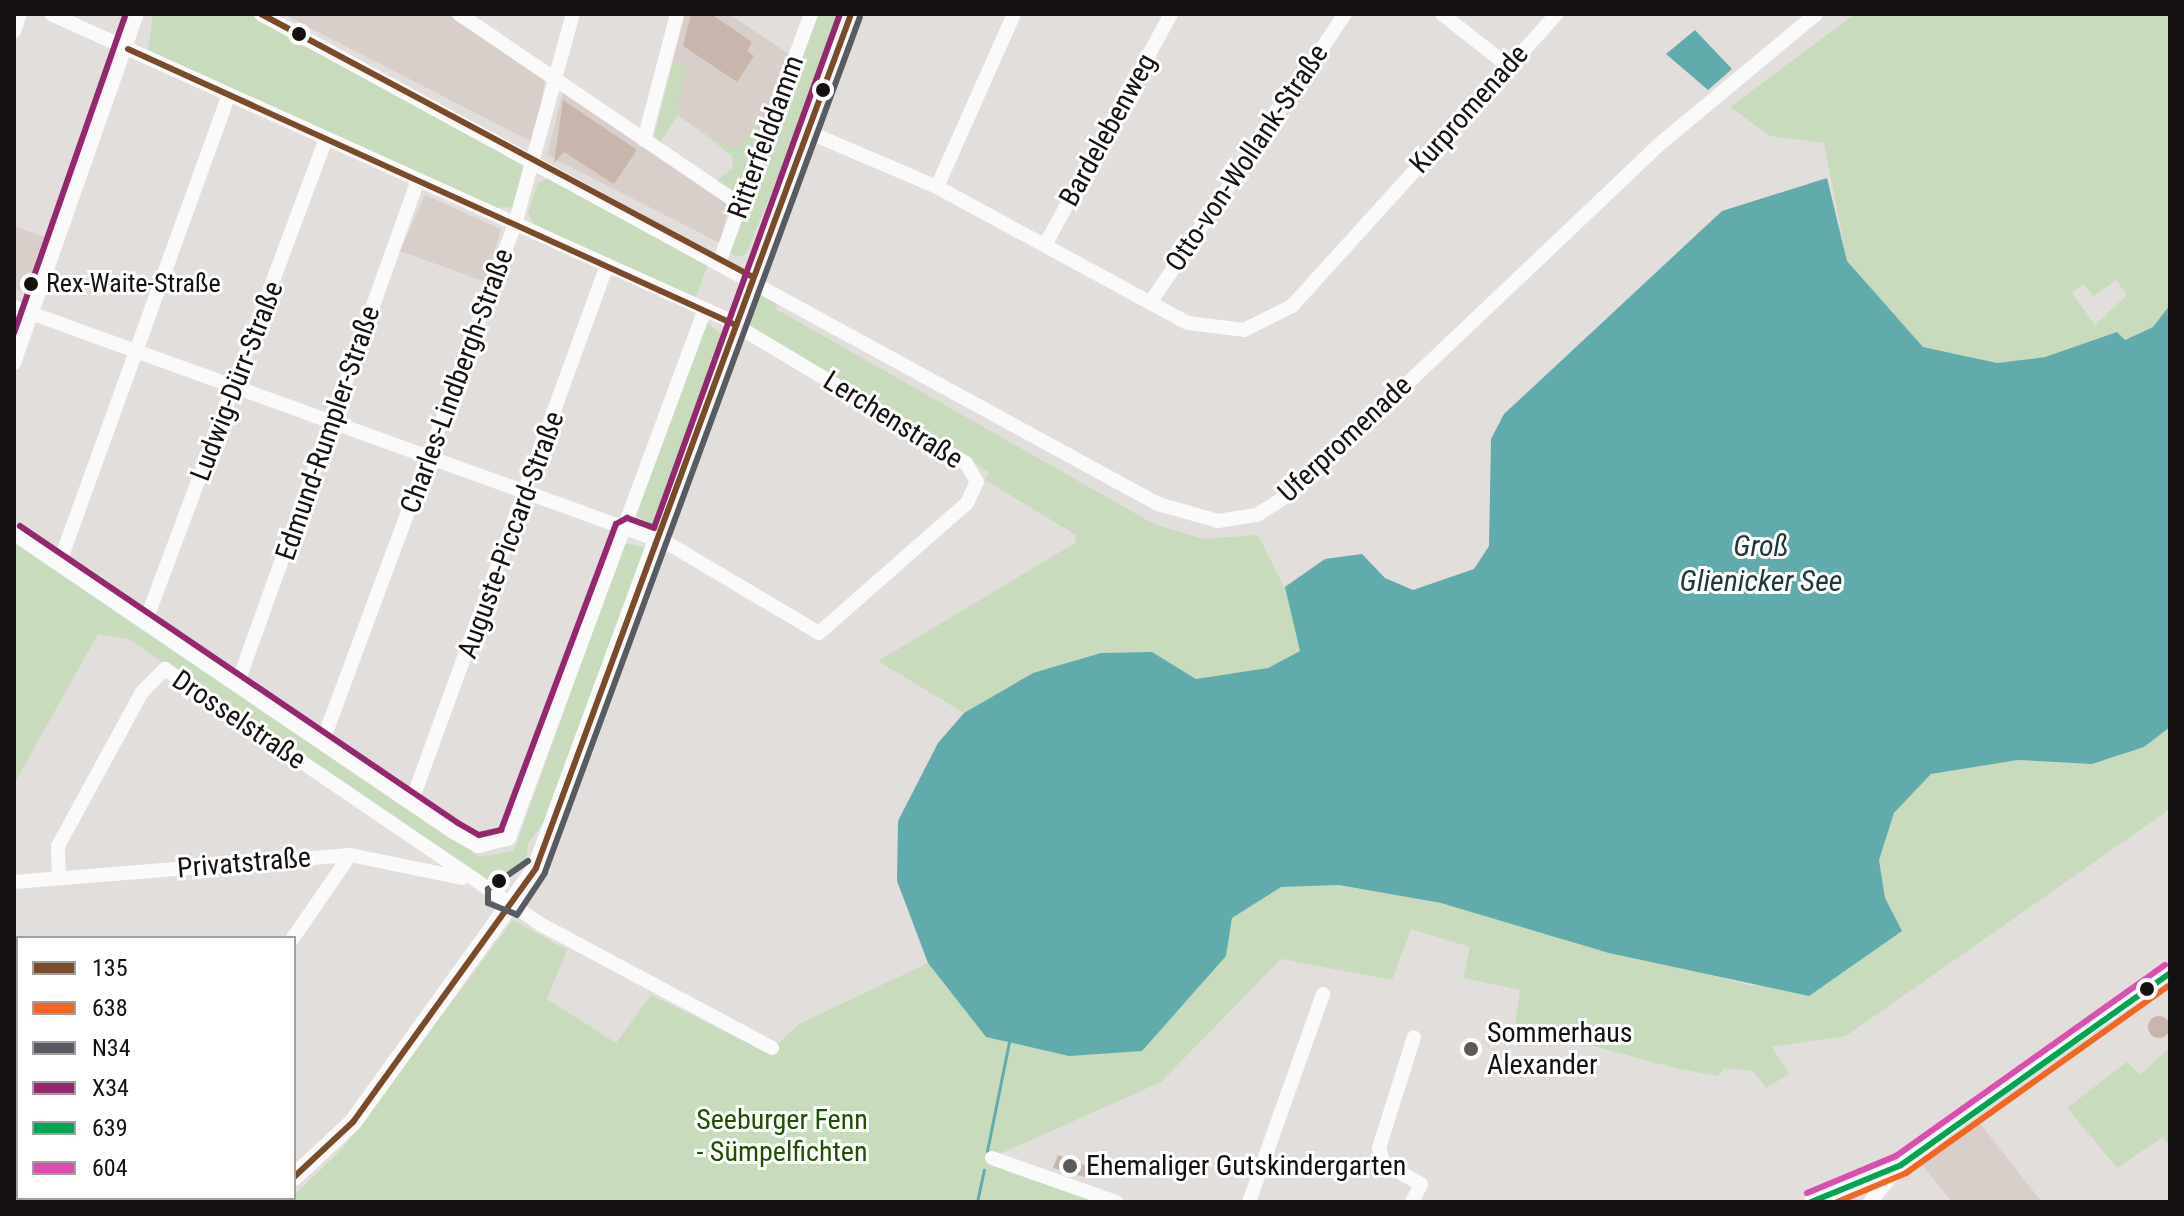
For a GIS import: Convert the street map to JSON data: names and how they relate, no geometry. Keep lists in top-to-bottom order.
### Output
{
  "streets": {
    "main road": ["Ritterfelddamm"],
    "street": [
      "Kurpromenade",
      "Bardelebenweg",
      "Otto-von-Wollank-Straße",
      "Ludwig-Dürr-Straße",
      "Charles-Lindbergh-Straße",
      "Lerchenstraße",
      "Edmund-Rumpler-Straße",
      "Uferpromenade",
      "Auguste-Piccard-Straße",
      "Drosselstraße",
      "Privatstraße"
    ]
  },
  "crossings": [
    ["Kurpromenade", "Bardelebenweg"],
    ["Kurpromenade", "Ritterfelddamm"],
    ["Kurpromenade", "Otto-von-Wollank-Straße"],
    ["Ritterfelddamm", "Lerchenstraße"],
    ["Ritterfelddamm", "Uferpromenade"],
    ["Ritterfelddamm", "Drosselstraße"],
    ["Charles-Lindbergh-Straße", "Uferpromenade"],
    ["Drosselstraße", "Privatstraße"]
  ],
  "water": ["Groß Glienicker See"],
  "parks": ["Seeburger Fenn - Sümpelfichten"],
  "places": ["Rex-Waite-Straße", "Sommerhaus Alexander", "Ehemaliger Gutskindergarten"],
  "lines": [
    "transit line 135",
    "transit line X34",
    "transit line N34",
    "transit line 604",
    "transit line 639",
    "transit line 638"
  ],
  "legend": [
    "135",
    "638",
    "N34",
    "X34",
    "639",
    "604"
  ]
}
